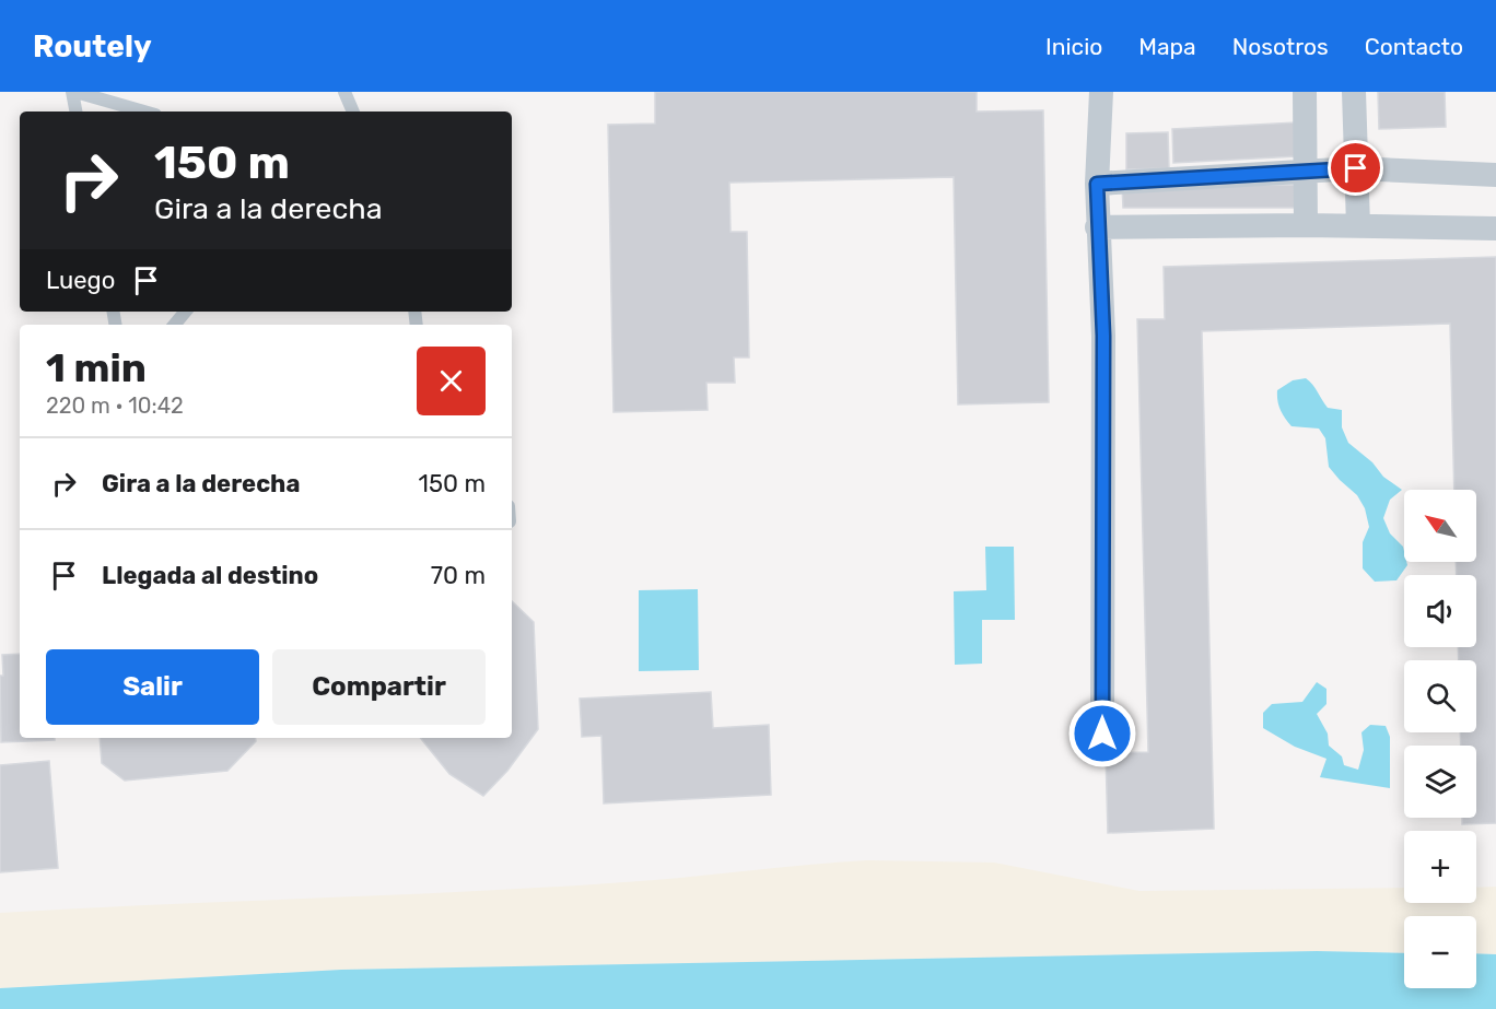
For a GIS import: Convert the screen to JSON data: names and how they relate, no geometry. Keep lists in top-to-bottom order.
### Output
{
  "north": "top left",
  "page": {
    "header": "Routely",
    "nav": [
      "Inicio",
      "Mapa",
      "Nosotros",
      "Contacto"
    ],
    "turn": ["150 m", "Gira a la derecha"],
    "then": "Luego",
    "heading": ["1 min", "220 m · 10:42"],
    "list": [
      {
        "name": "Gira a la derecha",
        "value": "150 m"
      },
      {
        "name": "Llegada al destino",
        "value": "70 m"
      }
    ],
    "map_buttons": ["+", "−"],
    "buttons": ["Salir", "Compartir"]
  }
}
